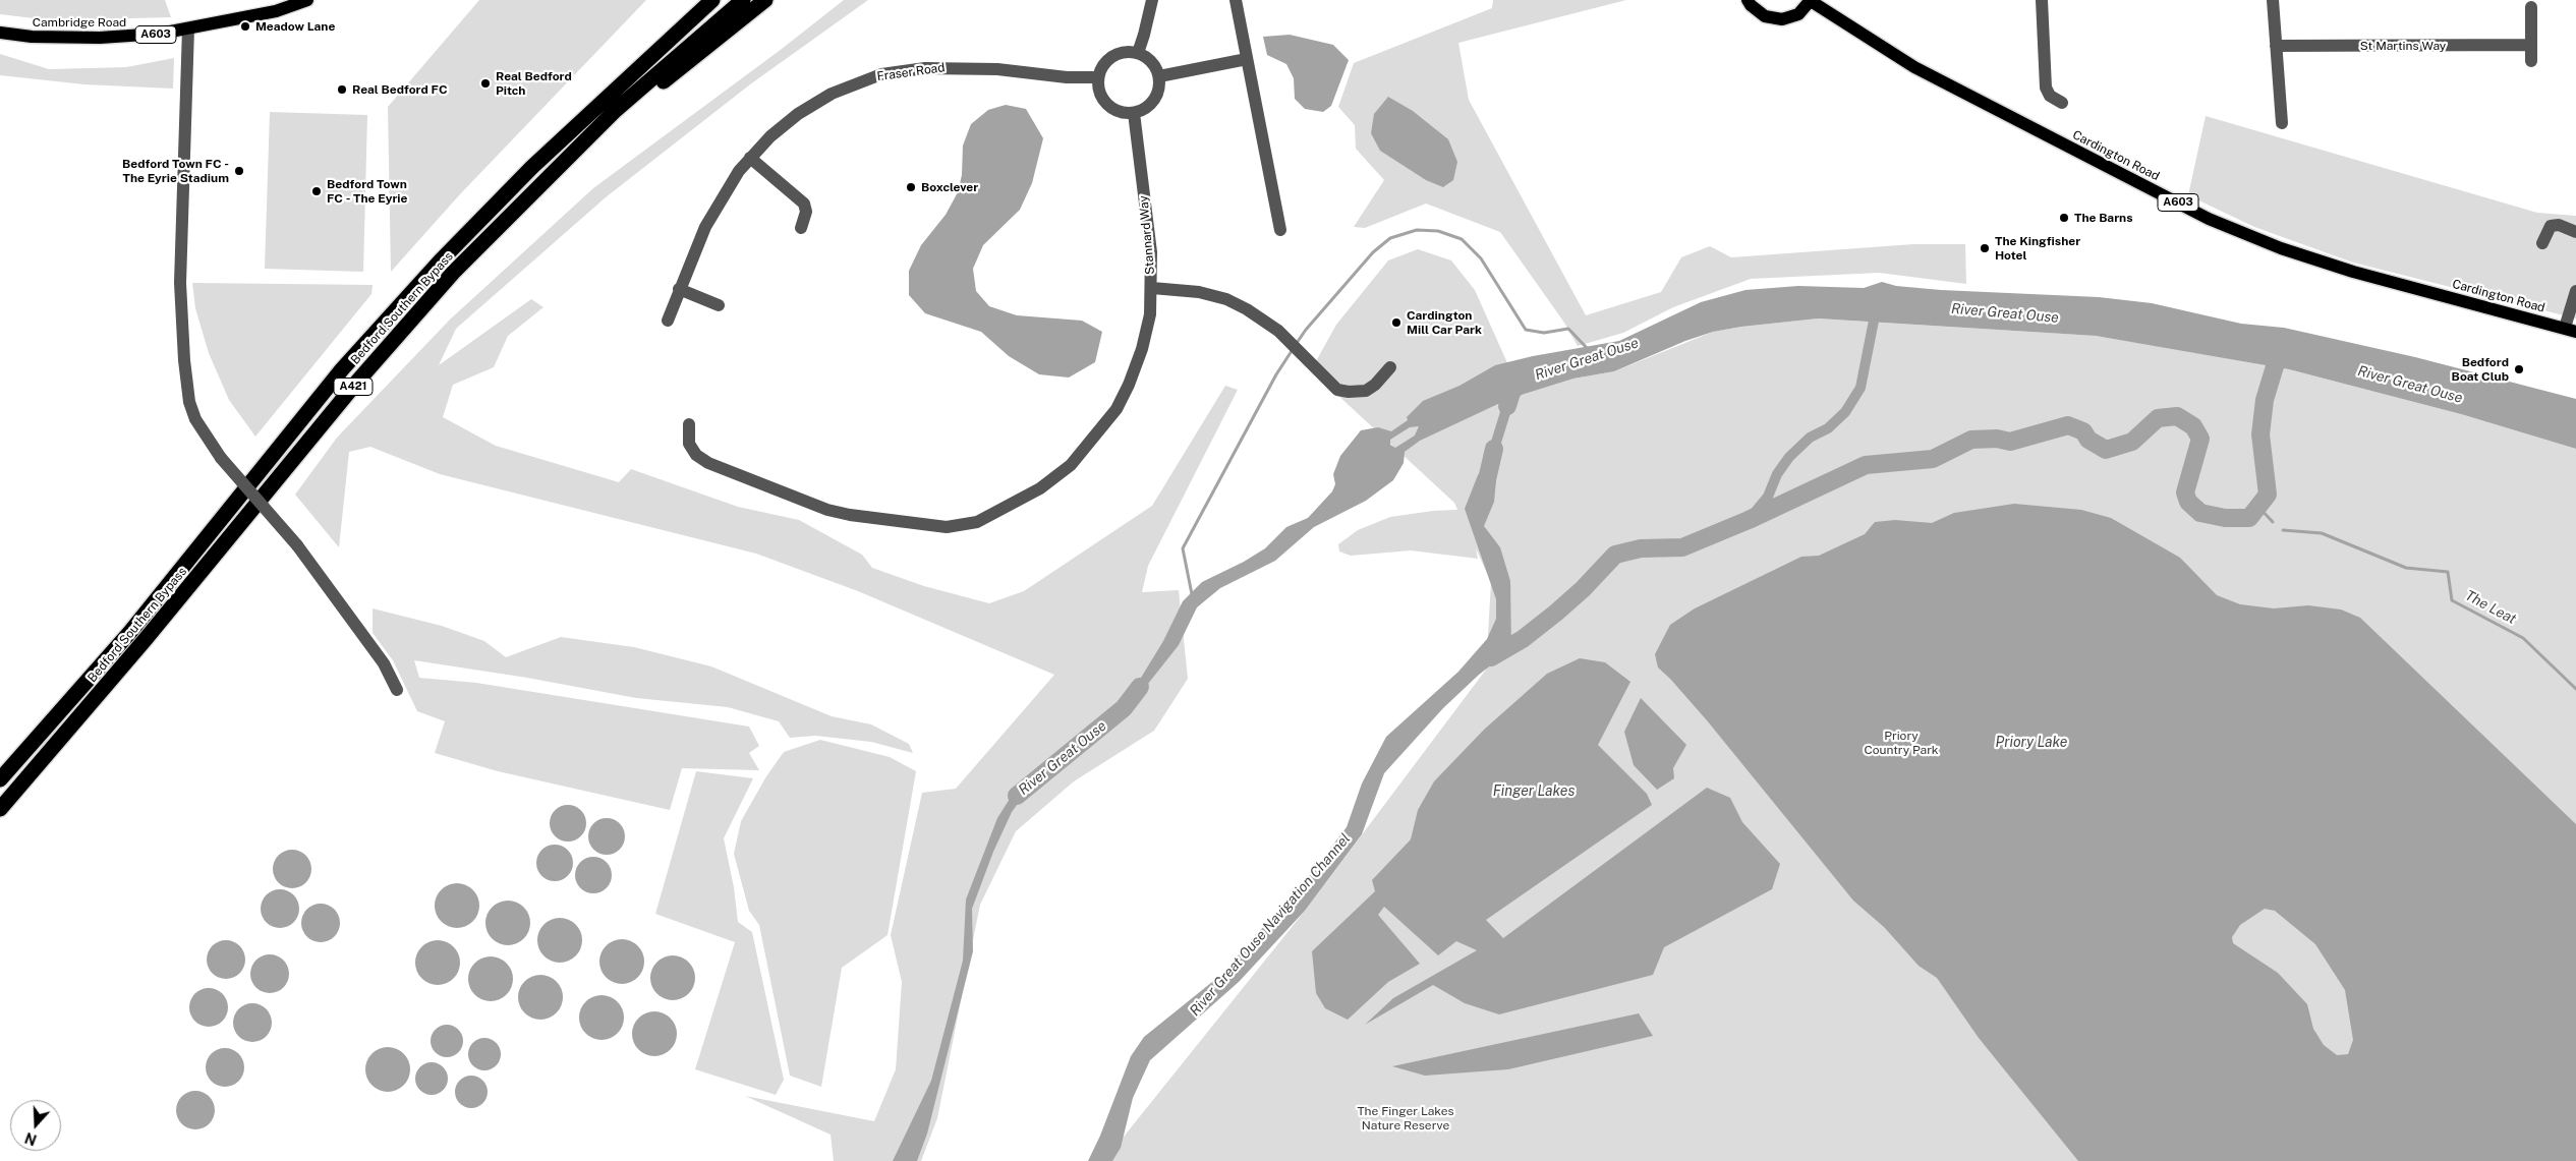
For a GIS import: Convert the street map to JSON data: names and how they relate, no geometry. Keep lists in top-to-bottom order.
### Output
{
  "streets": {
    "highway": ["Bedford Southern Bypass", "A421"],
    "main road": ["Cambridge Road", "A603", "Cardington Road"],
    "street": ["St Martins Way", "Fraser Road", "Stannard Way"]
  },
  "crossings": [
    ["Fraser Road", "Stannard Way"]
  ],
  "water": [
    "River Great Ouse",
    "The Leat",
    "Priory Lake",
    "Finger Lakes",
    "River Great Ouse Navigation Channel"
  ],
  "parks": ["Priory Country Park", "The Finger Lakes Nature Reserve"],
  "places": [
    "Meadow Lane",
    "Real Bedford Pitch",
    "Real Bedford FC",
    "Bedford Town FC - The Eyrie Stadium",
    "Boxclever",
    "Bedford Town FC - The Eyrie",
    "The Barns",
    "The Kingfisher Hotel",
    "Cardington Mill Car Park",
    "Bedford Boat Club"
  ],
  "north": "bottom"
}
